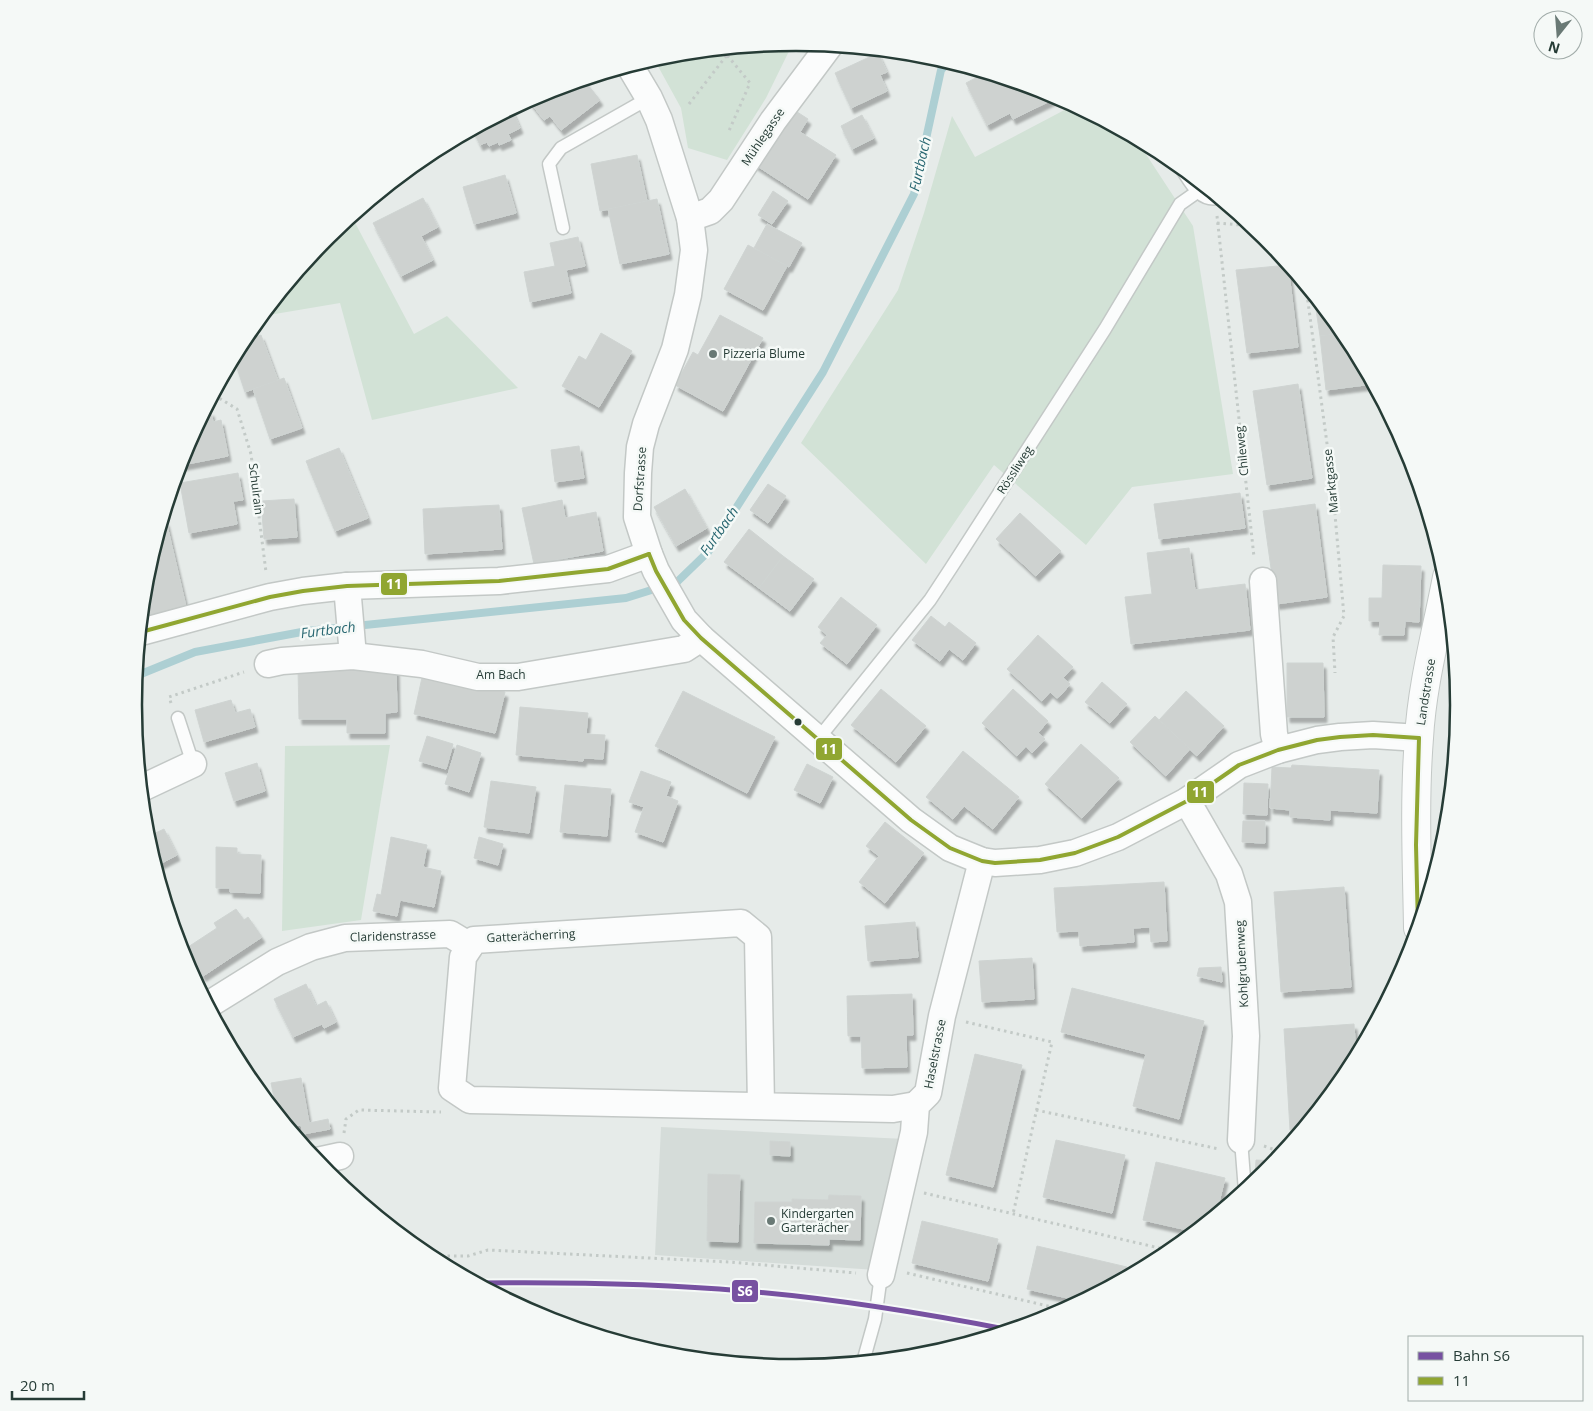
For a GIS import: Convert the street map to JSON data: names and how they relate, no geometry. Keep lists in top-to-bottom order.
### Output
{
  "streets": {
    "main road": ["Landstrasse"],
    "street": [
      "Mühlegasse",
      "Dorfstrasse",
      "Am Bach",
      "Claridenstrasse",
      "Gatterächerring",
      "Kohlgrubenweg",
      "Haselstrasse"
    ],
    "lane": ["Rössliweg"],
    "path": ["Chileweg", "Marktgasse", "Schulrain"]
  },
  "crossings": [
    ["Mühlegasse", "Dorfstrasse"],
    ["Rössliweg", "Dorfstrasse"],
    ["Dorfstrasse", "Am Bach"],
    ["Dorfstrasse", "Landstrasse"],
    ["Dorfstrasse", "Kohlgrubenweg"],
    ["Dorfstrasse", "Haselstrasse"],
    ["Claridenstrasse", "Gatterächerring"]
  ],
  "water": ["Furtbach"],
  "places": ["Pizzeria Blume", "Kindergarten Garterächer"],
  "lines": ["transit line 11", "rail line S6"],
  "legend": ["Bahn S6", "11"],
  "scale_bar": "20 m",
  "north": "bottom"
}
